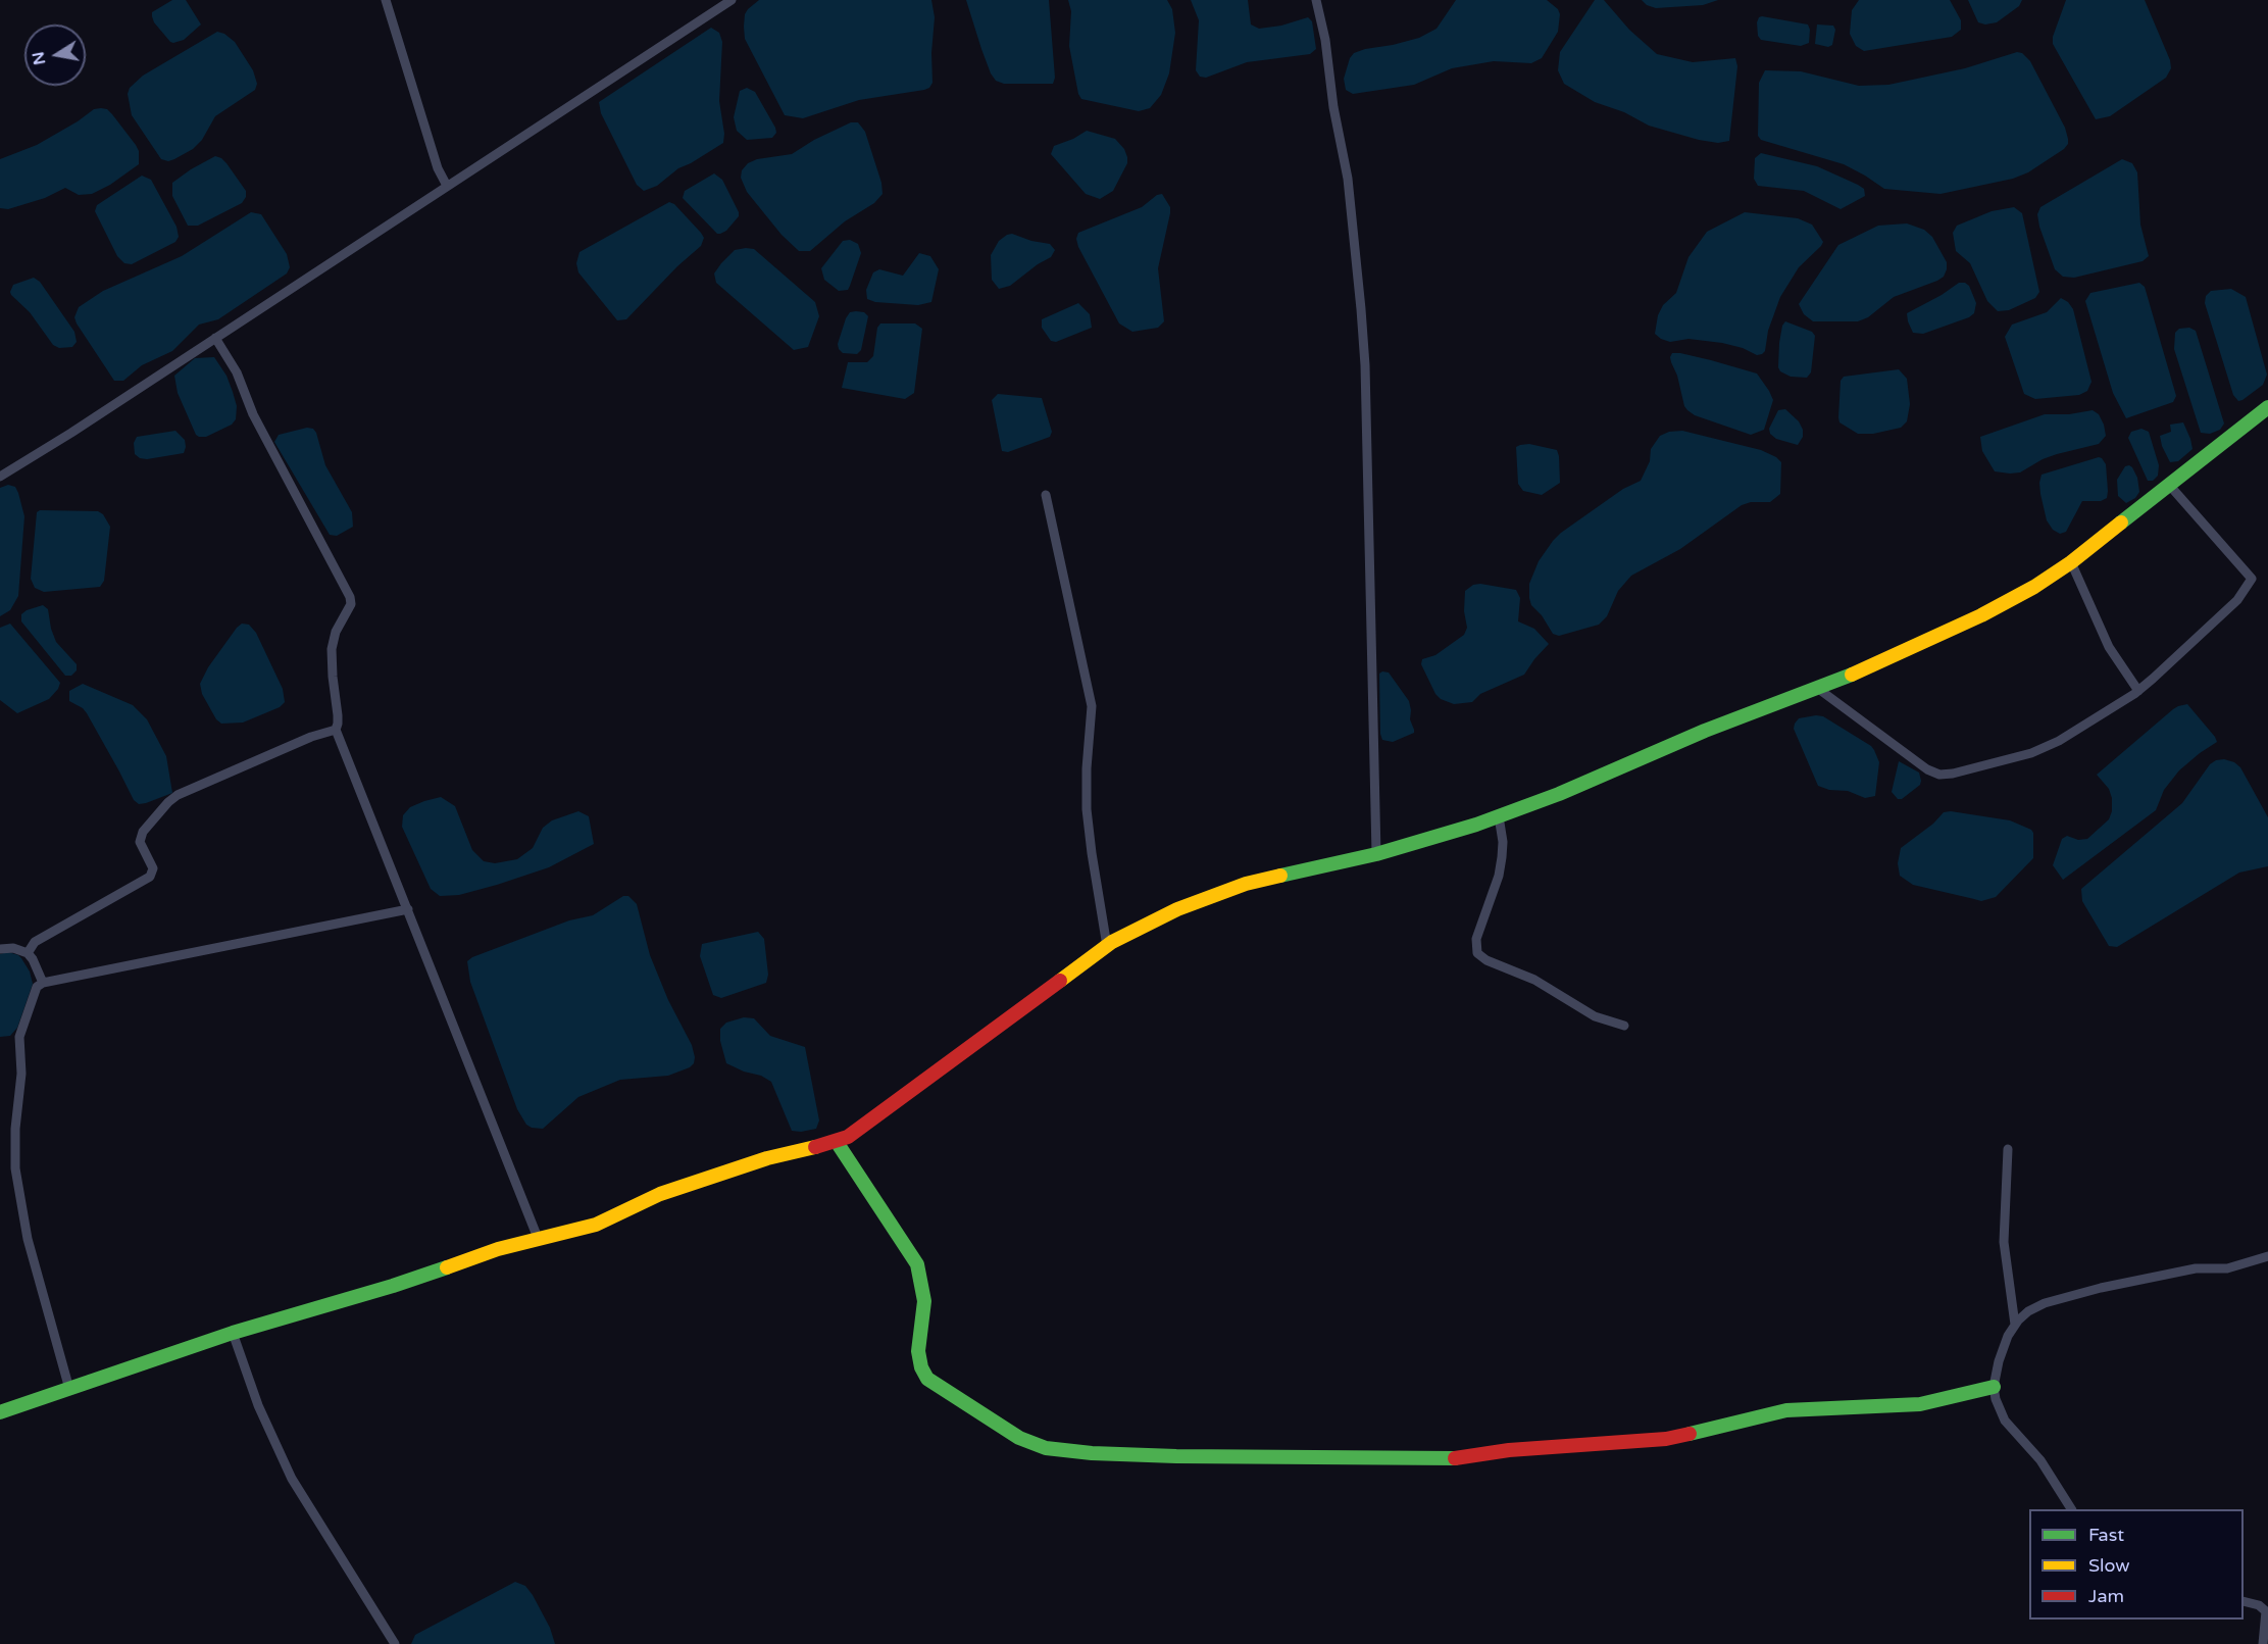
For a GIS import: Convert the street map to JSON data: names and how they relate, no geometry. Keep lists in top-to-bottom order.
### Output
{
  "legend": ["Fast", "Slow", "Jam"],
  "north": "left"
}
